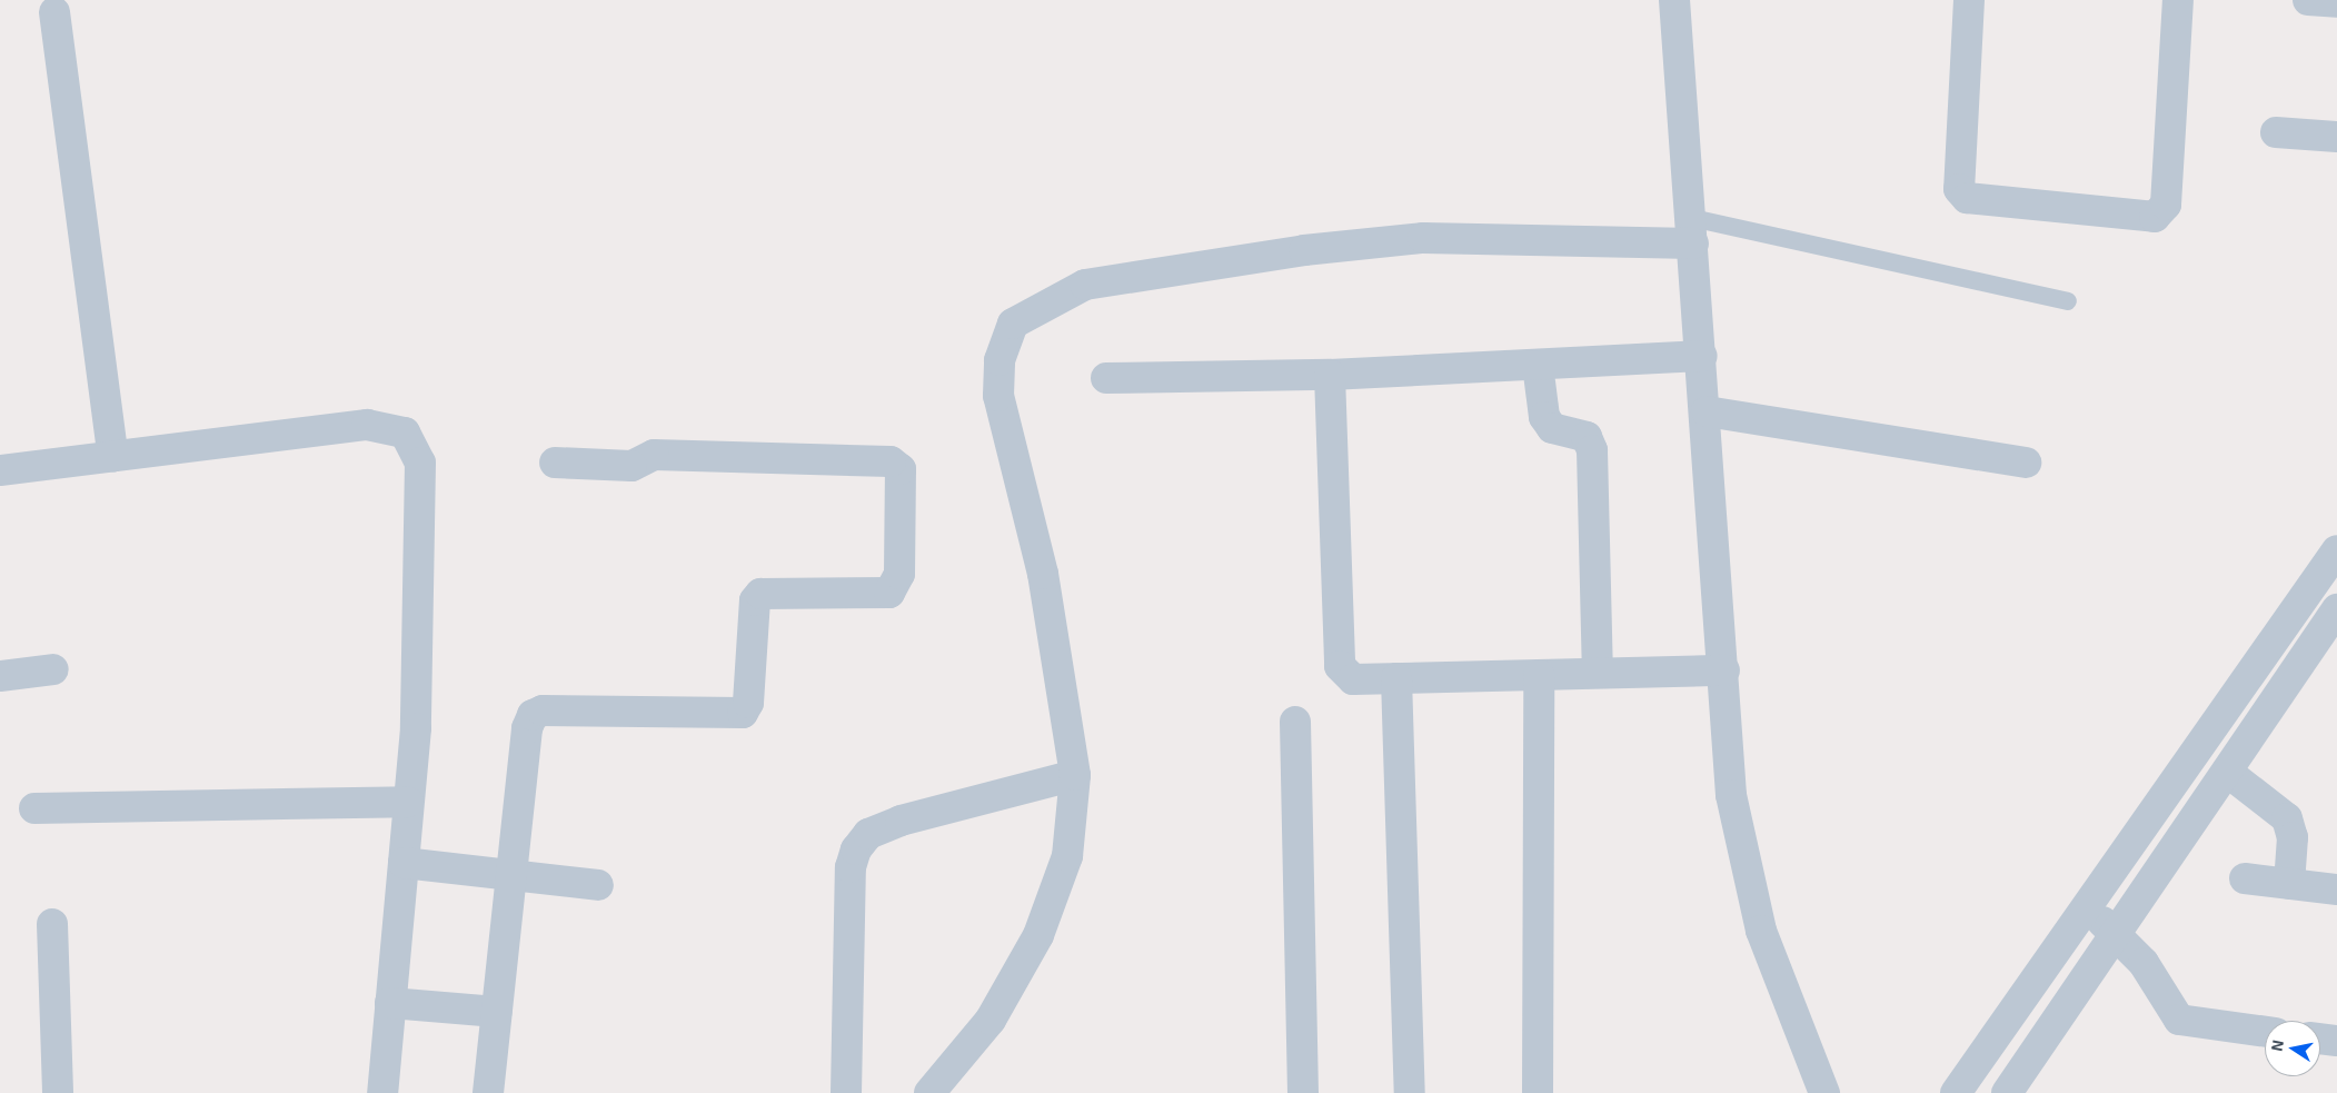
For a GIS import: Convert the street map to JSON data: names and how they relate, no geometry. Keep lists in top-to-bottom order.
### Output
{
  "north": "left"
}
